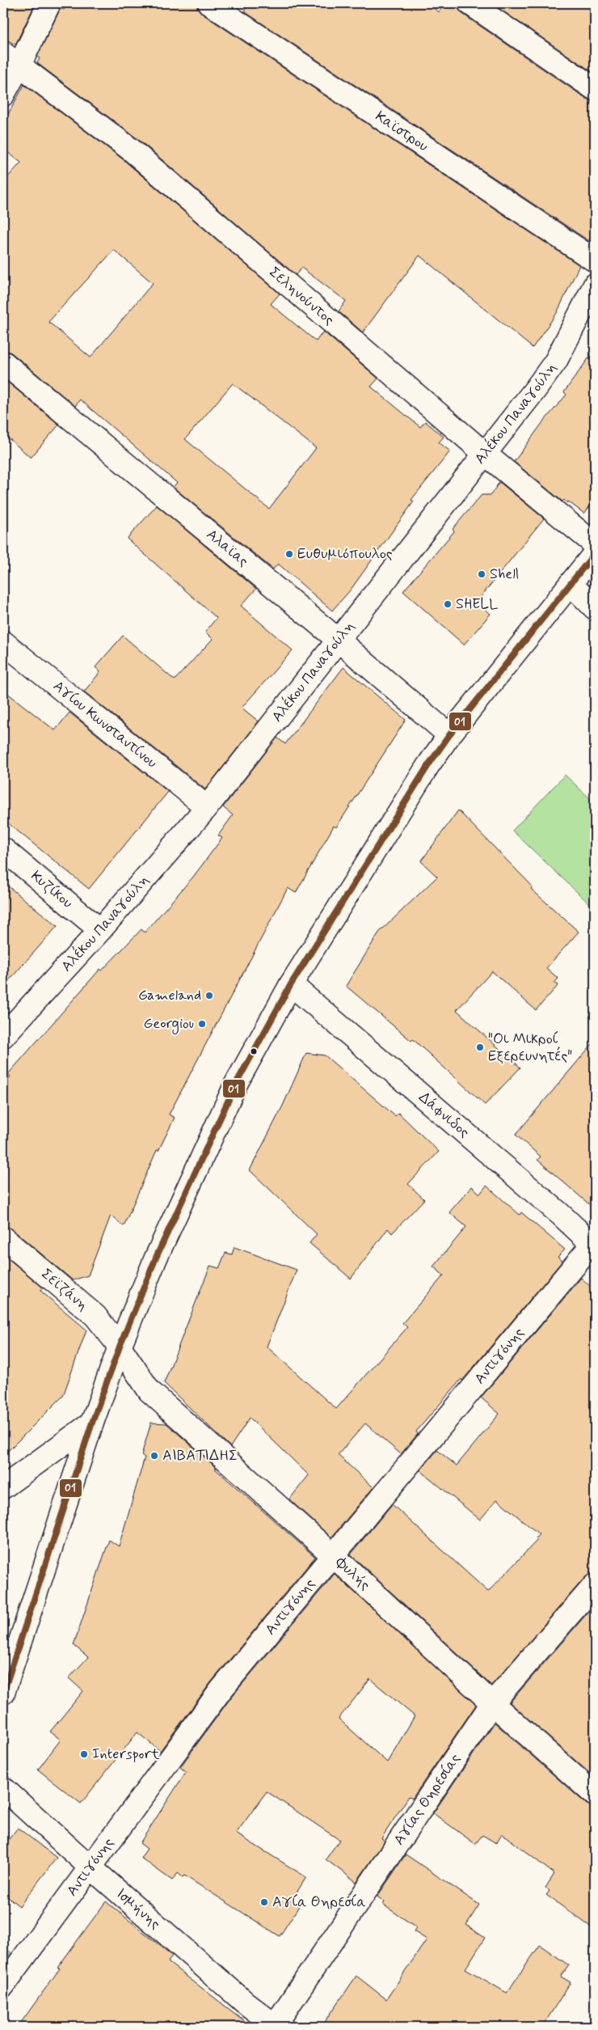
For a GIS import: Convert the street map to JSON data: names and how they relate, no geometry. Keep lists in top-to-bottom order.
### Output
{
  "streets": {
    "street": [
      "Καϊστρου",
      "Σεληνούντος",
      "Αλέκου Παναγούλη",
      "Αλαϊας",
      "Αγίου Κωνσταντίνου",
      "Κυζίκου",
      "Δάφνιδος",
      "Σεϊζάνη",
      "Αντιγόνης",
      "Φυλής",
      "Αγίας Θηρεσίας",
      "Ισμήνης"
    ]
  },
  "crossings": [
    ["Σεληνούντος", "Αλέκου Παναγούλη"],
    ["Αλέκου Παναγούλη", "Αλαϊας"],
    ["Αλέκου Παναγούλη", "Αγίου Κωνσταντίνου"],
    ["Αλέκου Παναγούλη", "Κυζίκου"],
    ["Δάφνιδος", "Αντιγόνης"],
    ["Σεϊζάνη", "Φυλής"],
    ["Αντιγόνης", "Φυλής"],
    ["Αντιγόνης", "Ισμήνης"],
    ["Φυλής", "Αγίας Θηρεσίας"],
    ["Αγίας Θηρεσίας", "Ισμήνης"]
  ],
  "places": [
    "Ευθυμιόπουλος",
    "Shell",
    "SHELL",
    "Gameland",
    "Georgiou",
    "\"Οι Μικροί Εξερευνητές\"",
    "ΑΙΒΑΤΙΔΗΣ",
    "Intersport",
    "Αγία Θηρεσία"
  ],
  "lines": ["transit line 01"]
}
